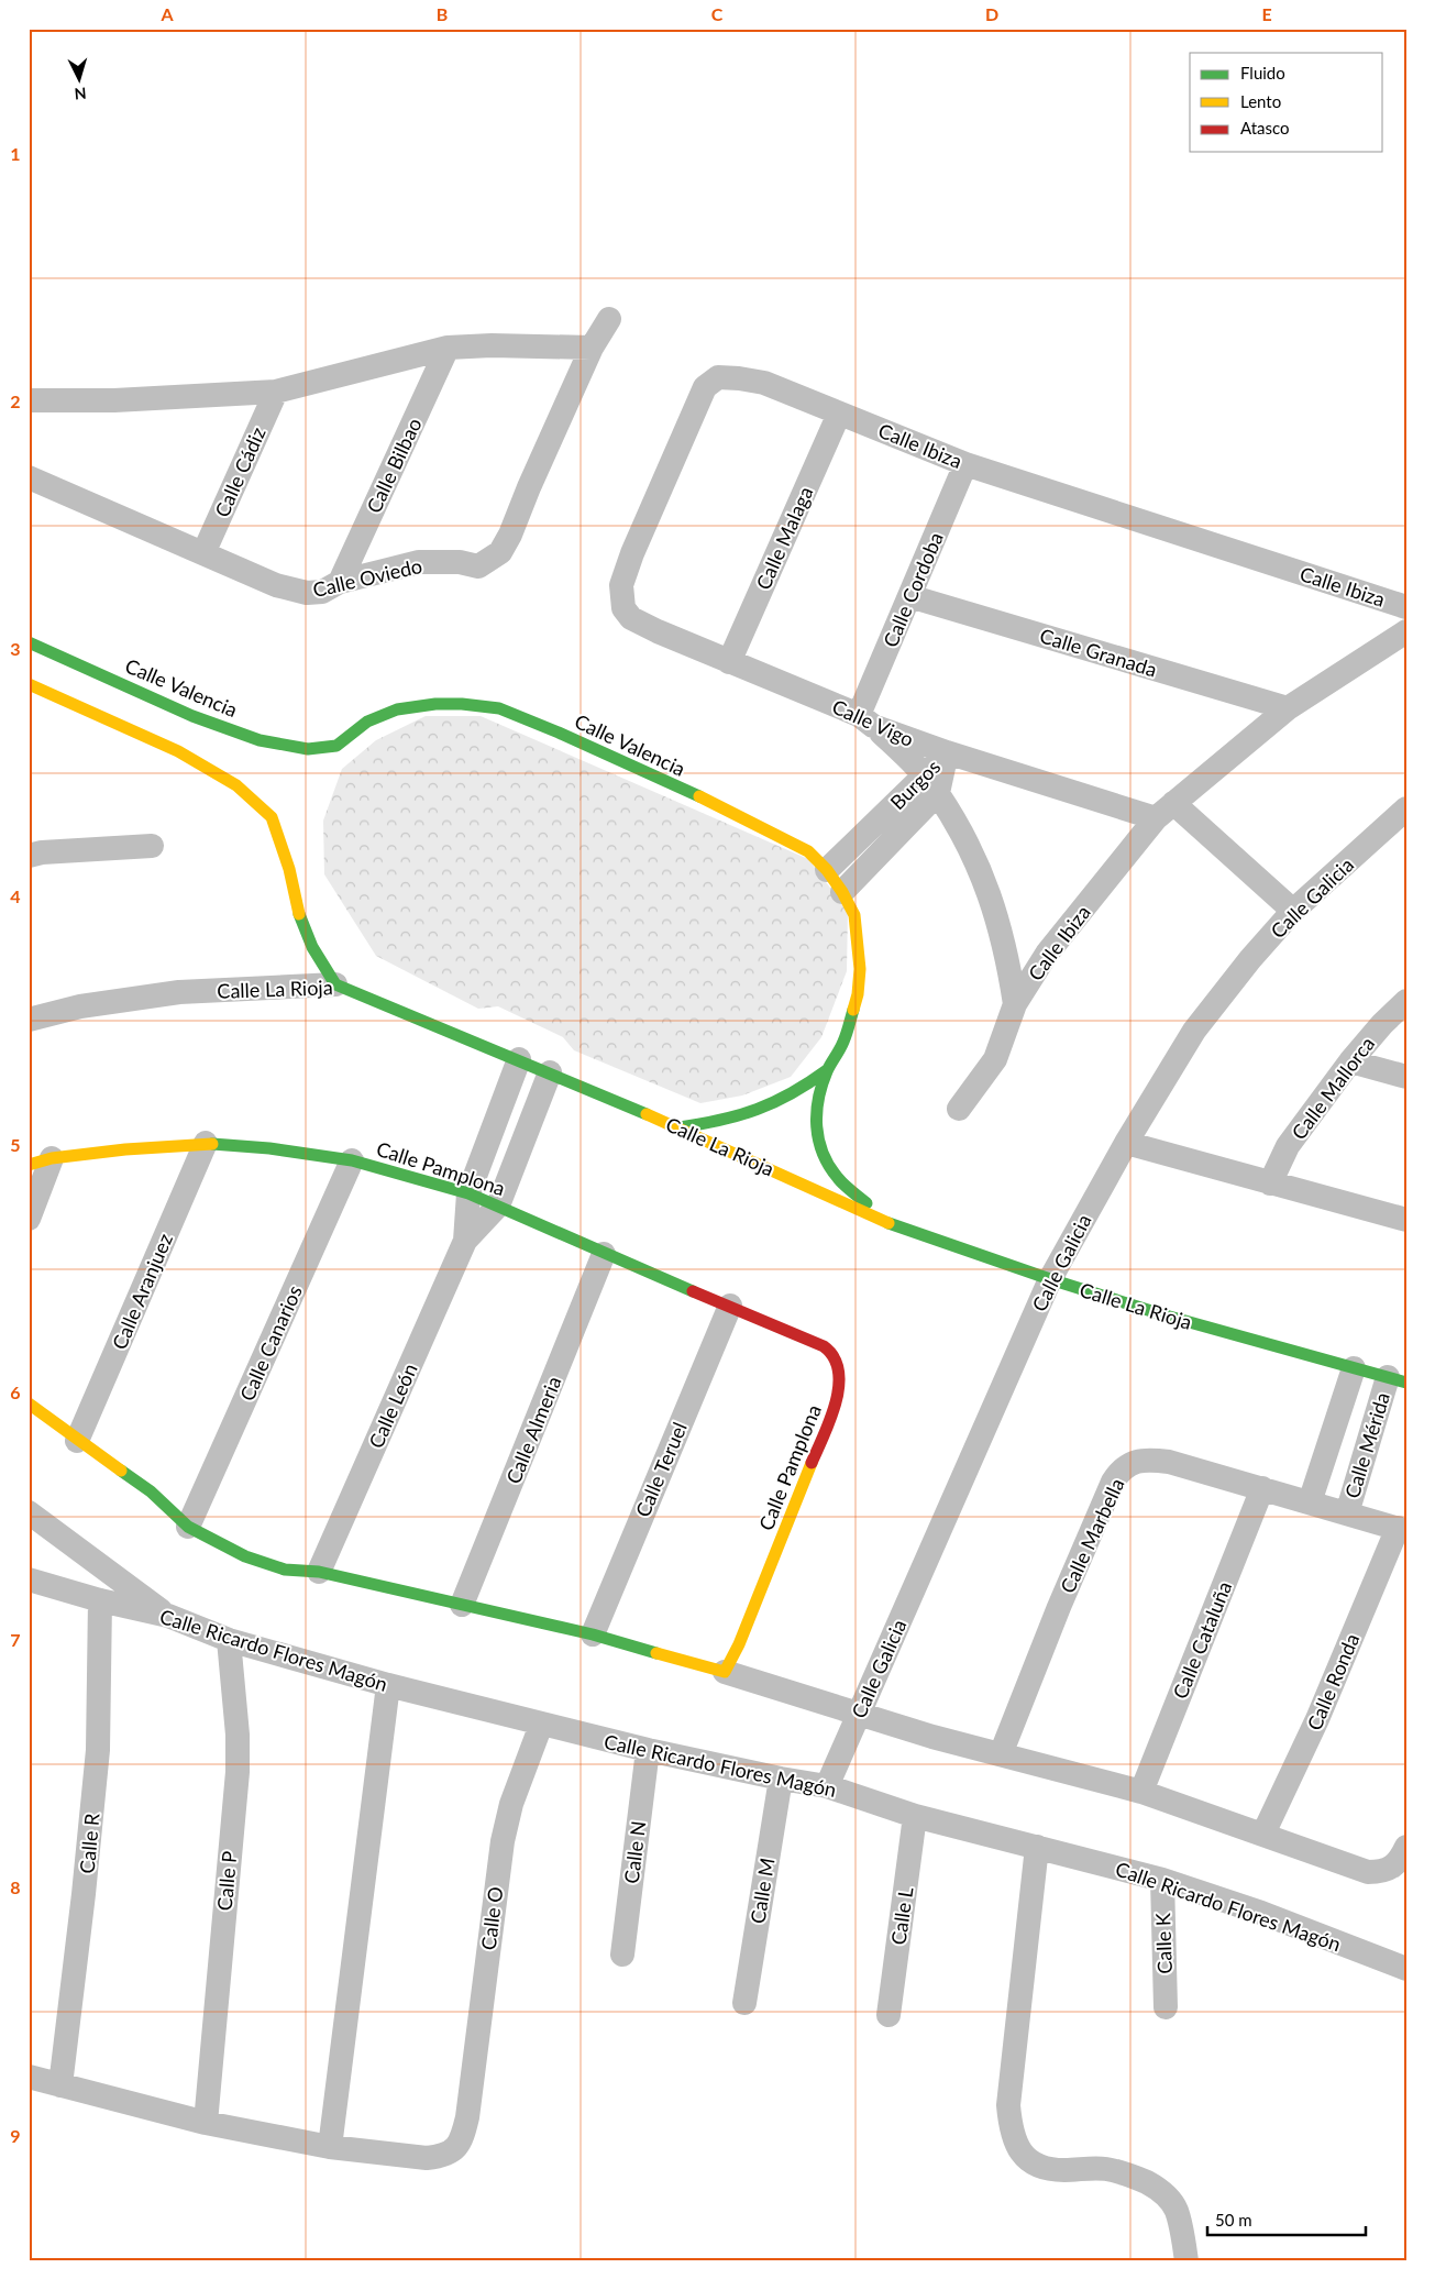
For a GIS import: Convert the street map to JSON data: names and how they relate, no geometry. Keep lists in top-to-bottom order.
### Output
{
  "streets": {
    "street": [
      "Calle Ibiza",
      "Calle Bilbao",
      "Calle Cádiz",
      "Calle Malaga",
      "Calle Oviedo",
      "Calle Cordoba",
      "Calle Granada",
      "Calle Valencia",
      "Calle Vigo",
      "Burgos",
      "Calle Galicia",
      "Calle La Rioja",
      "Calle Mallorca",
      "Calle Pamplona",
      "Calle Aranjuez",
      "Calle Canarios",
      "Calle León",
      "Calle Almeria",
      "Calle Mérida",
      "Calle Teruel",
      "Calle Marbella",
      "Calle Cataluña",
      "Calle Ricardo Flores Magón",
      "Calle Ronda",
      "Calle R",
      "Calle N",
      "Calle P",
      "Calle M",
      "Calle L",
      "Calle O",
      "Calle K"
    ]
  },
  "crossings": [
    ["Calle Ibiza", "Calle Malaga"],
    ["Calle Ibiza", "Calle Cordoba"],
    ["Calle Ibiza", "Calle Granada"],
    ["Calle Ibiza", "Calle Vigo"],
    ["Calle Ibiza", "Burgos"],
    ["Calle Bilbao", "Calle Oviedo"],
    ["Calle Cádiz", "Calle Oviedo"],
    ["Calle Malaga", "Calle Vigo"],
    ["Calle Cordoba", "Calle Granada"],
    ["Calle Cordoba", "Calle Vigo"],
    ["Calle Valencia", "Burgos"],
    ["Calle Valencia", "Calle La Rioja"],
    ["Calle Vigo", "Burgos"],
    ["Calle Vigo", "Calle Galicia"],
    ["Calle Galicia", "Calle La Rioja"],
    ["Calle Galicia", "Calle Ricardo Flores Magón"],
    ["Calle La Rioja", "Calle León"],
    ["Calle La Rioja", "Calle Mérida"],
    ["Calle Pamplona", "Calle Aranjuez"],
    ["Calle Pamplona", "Calle Canarios"],
    ["Calle Pamplona", "Calle León"],
    ["Calle Pamplona", "Calle Almeria"],
    ["Calle Pamplona", "Calle Teruel"],
    ["Calle Mérida", "Calle Marbella"],
    ["Calle Marbella", "Calle Cataluña"],
    ["Calle Marbella", "Calle Ronda"],
    ["Calle Ricardo Flores Magón", "Calle R"],
    ["Calle Ricardo Flores Magón", "Calle N"],
    ["Calle Ricardo Flores Magón", "Calle P"],
    ["Calle Ricardo Flores Magón", "Calle M"],
    ["Calle Ricardo Flores Magón", "Calle L"],
    ["Calle Ricardo Flores Magón", "Calle O"],
    ["Calle Ricardo Flores Magón", "Calle K"],
    ["Calle R", "Calle O"],
    ["Calle P", "Calle O"]
  ],
  "legend": ["Fluido", "Lento", "Atasco"],
  "scale_bar": "50 m",
  "north": "bottom",
  "grid": {
    "columns": [
      "A",
      "B",
      "C",
      "D",
      "E"
    ],
    "rows": [
      "1",
      "2",
      "3",
      "4",
      "5",
      "6",
      "7",
      "8",
      "9"
    ]
  }
}
